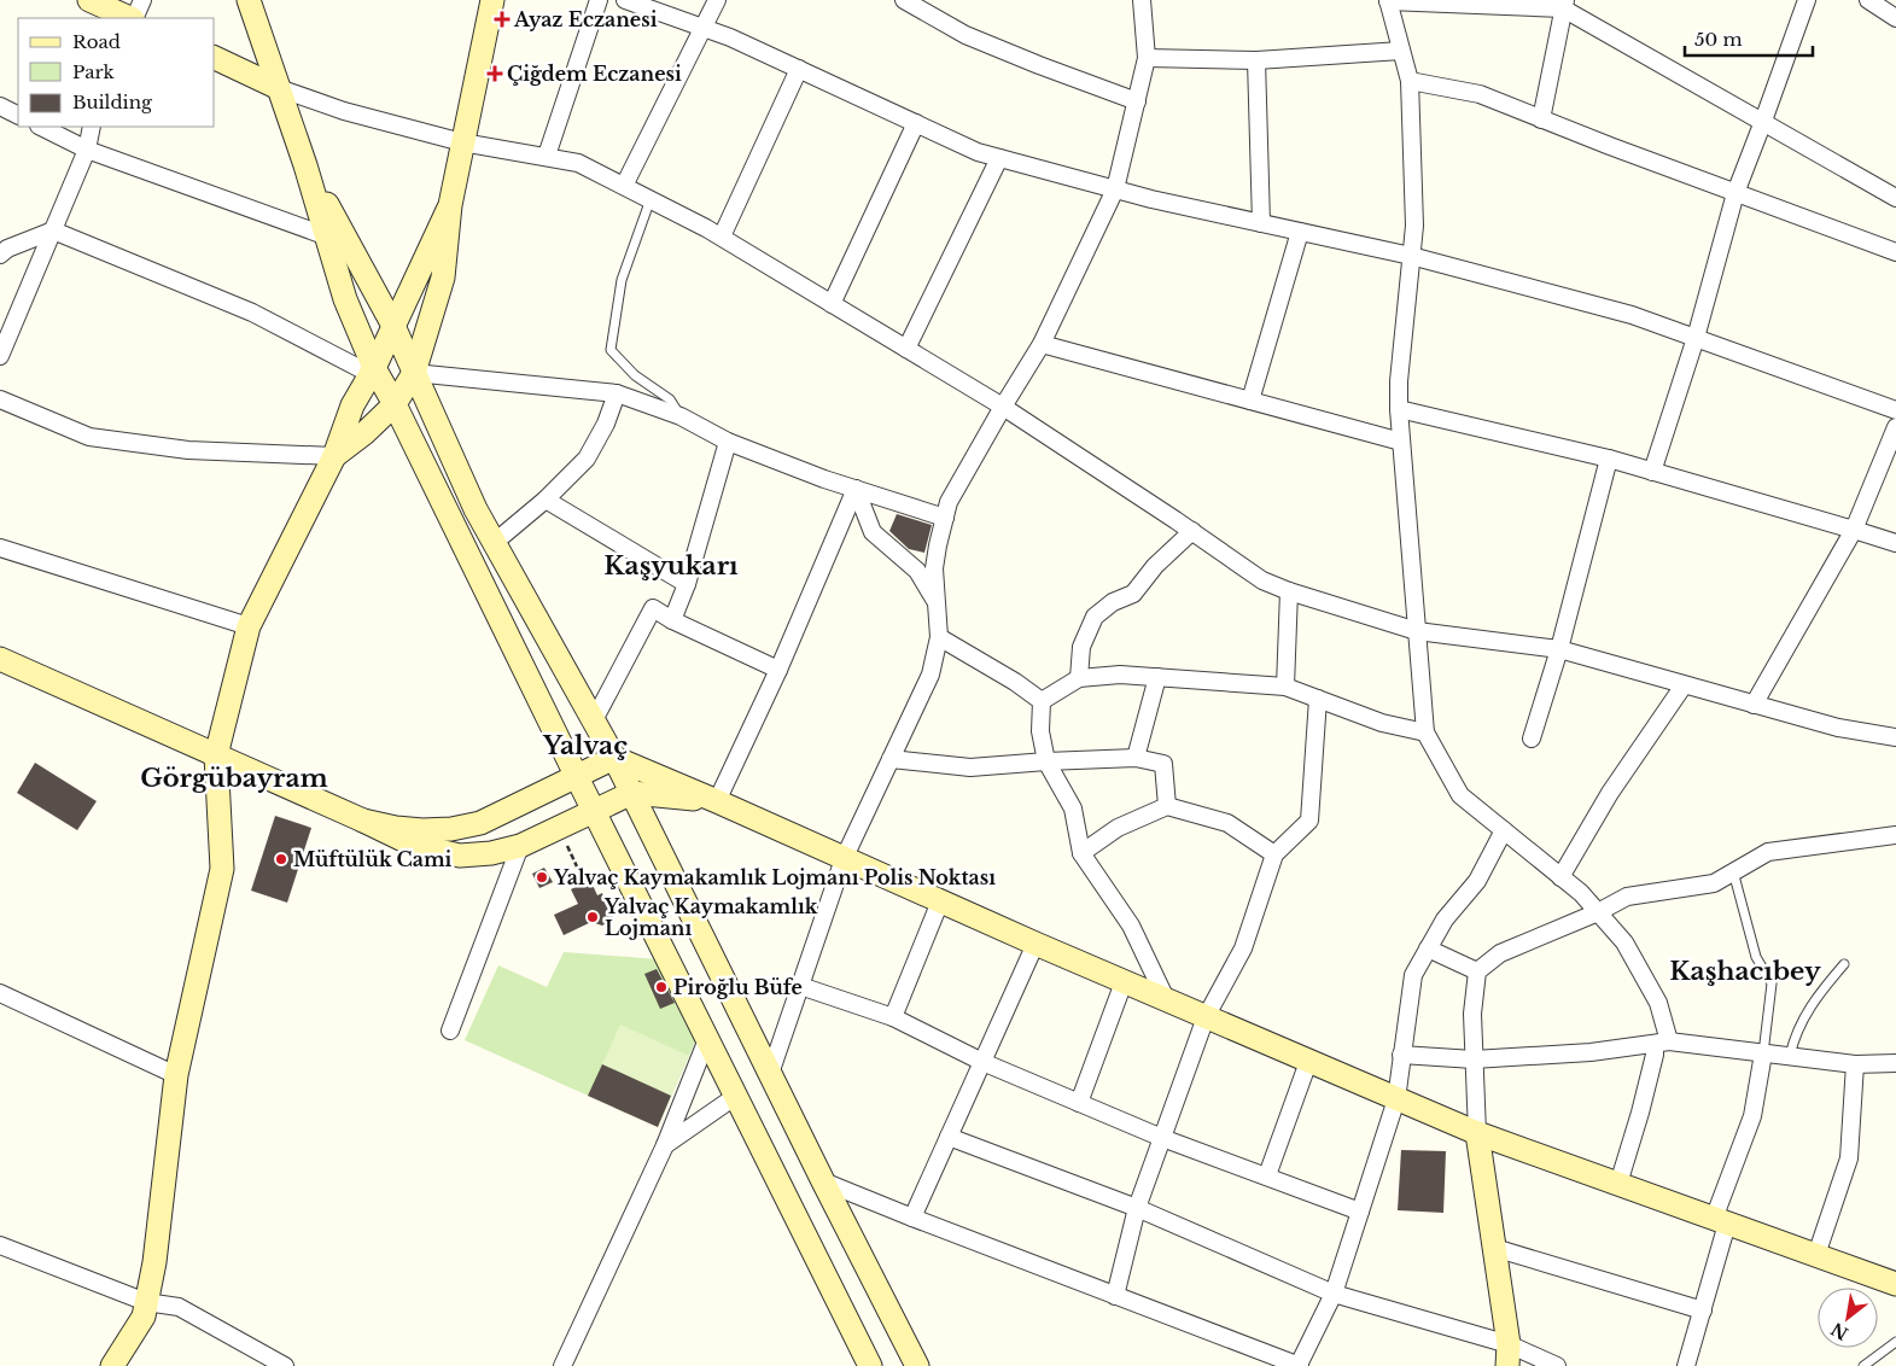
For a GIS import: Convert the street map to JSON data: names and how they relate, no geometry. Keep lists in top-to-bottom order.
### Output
{
  "districts": [
    "Kaşyukarı",
    "Yalvaç",
    "Görgübayram",
    "Kaşhacıbey"
  ],
  "places": {
    "health": ["Ayaz Eczanesi", "Çiğdem Eczanesi"],
    "other": [
      "Müftülük Cami",
      "Yalvaç Kaymakamlık Lojmanı Polis Noktası",
      "Yalvaç Kaymakamlık Lojmanı",
      "Piroğlu Büfe"
    ]
  },
  "legend": ["Road", "Park", "Building"],
  "scale_bar": "50 m",
  "north": "bottom left"
}
